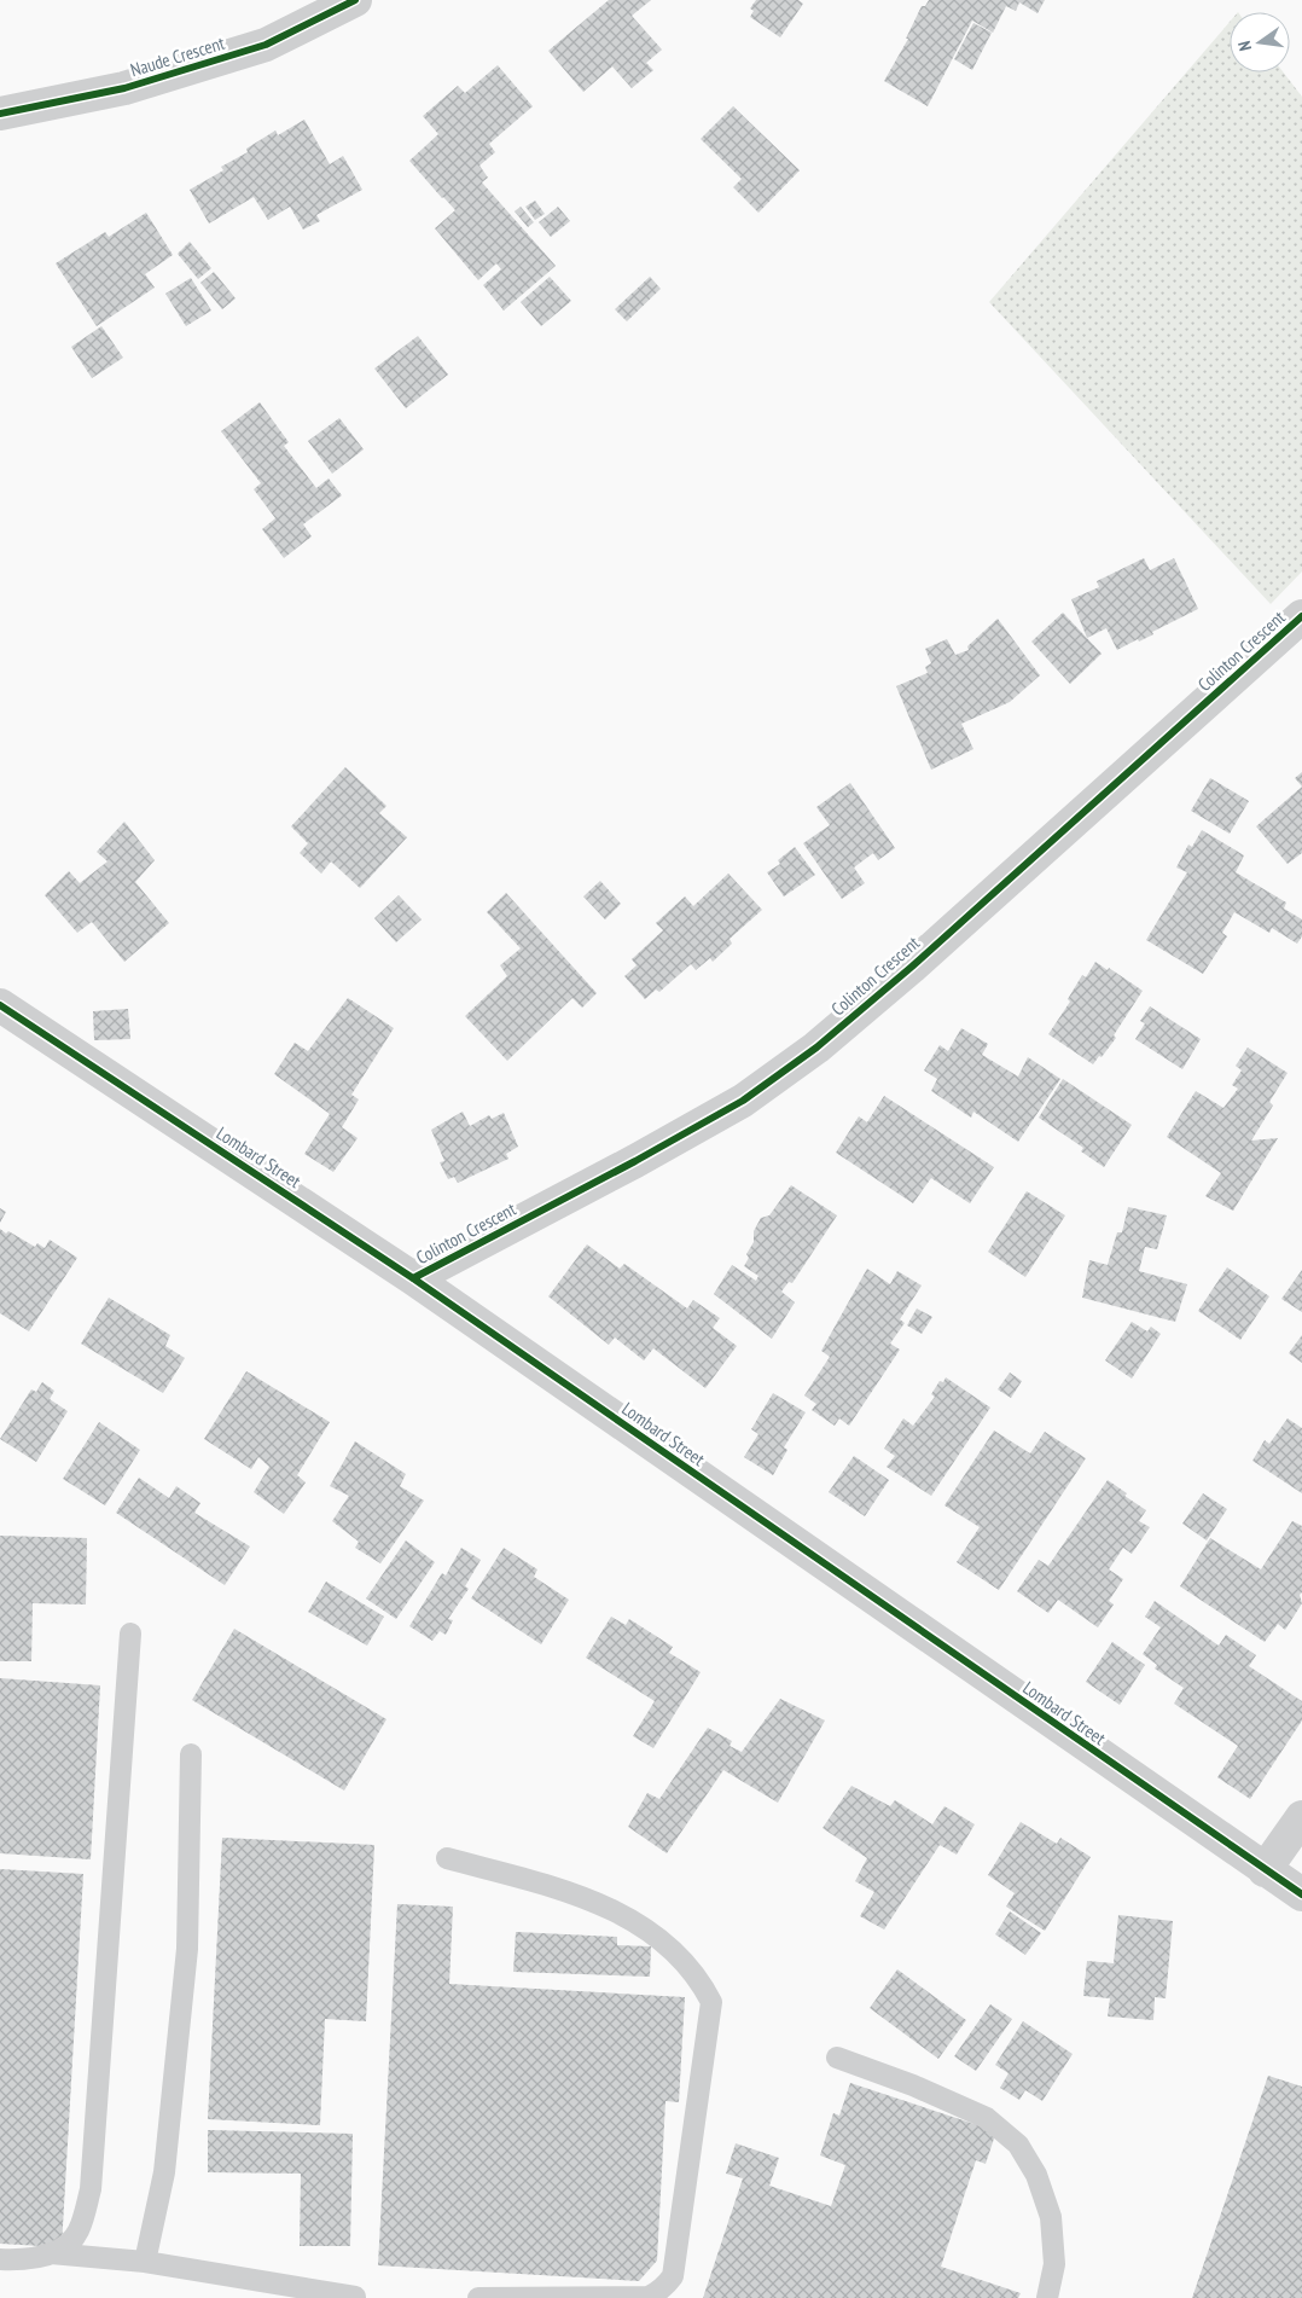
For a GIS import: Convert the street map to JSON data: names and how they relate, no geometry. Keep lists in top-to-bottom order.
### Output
{
  "streets": {
    "street": ["Naude Crescent", "Colinton Crescent", "Lombard Street"]
  },
  "crossings": [
    ["Colinton Crescent", "Lombard Street"]
  ],
  "north": "left"
}
